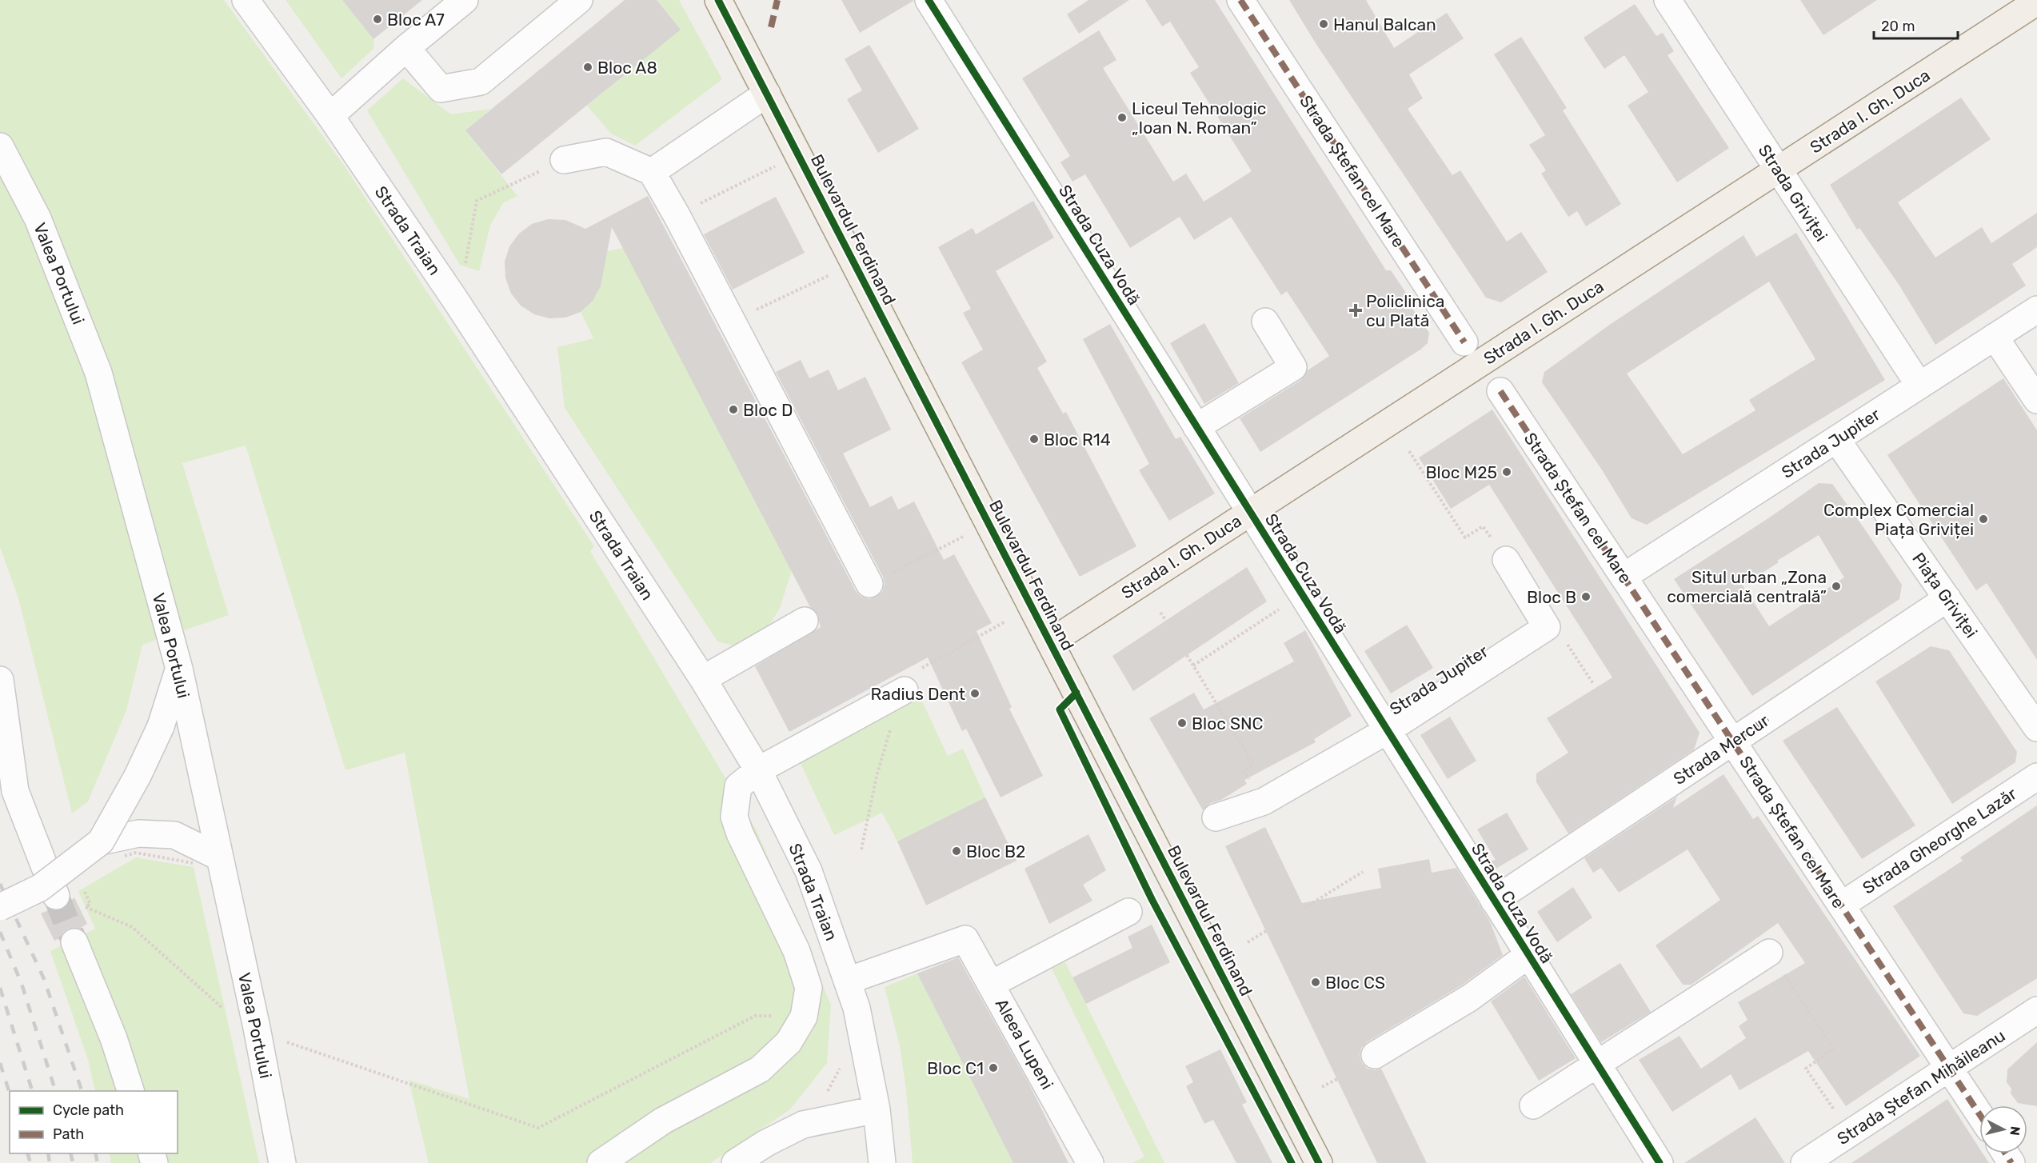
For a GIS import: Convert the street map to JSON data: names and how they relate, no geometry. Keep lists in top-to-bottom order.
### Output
{
  "streets": {
    "main road": ["Strada I. Gh. Duca", "Bulevardul Ferdinand"],
    "street": [
      "Strada Ștefan cel Mare",
      "Strada Griviței",
      "Strada Traian",
      "Strada Cuza Vodă",
      "Valea Portului",
      "Strada Jupiter",
      "Piața Griviței",
      "Strada Mercur",
      "Strada Gheorghe Lazăr",
      "Aleea Lupeni",
      "Strada Ștefan Mihăileanu"
    ]
  },
  "crossings": [
    ["Strada I. Gh. Duca", "Strada Griviței"],
    ["Strada I. Gh. Duca", "Bulevardul Ferdinand"],
    ["Strada I. Gh. Duca", "Strada Cuza Vodă"],
    ["Strada Ștefan cel Mare", "Strada Jupiter"],
    ["Strada Ștefan cel Mare", "Strada Mercur"],
    ["Strada Ștefan cel Mare", "Strada Gheorghe Lazăr"],
    ["Strada Ștefan cel Mare", "Strada Ștefan Mihăileanu"],
    ["Strada Griviței", "Strada Jupiter"],
    ["Strada Cuza Vodă", "Strada Jupiter"],
    ["Strada Cuza Vodă", "Strada Mercur"],
    ["Strada Jupiter", "Piața Griviței"],
    ["Piața Griviței", "Strada Mercur"]
  ],
  "places": {
    "other": [
      "Bloc A7",
      "Hanul Balcan",
      "Bloc A8",
      "Liceul Tehnologic „Ioan N. Roman”",
      "Bloc D",
      "Bloc R14",
      "Bloc M25",
      "Complex Comercial Piața Griviței",
      "Situl urban „Zona comercială centrală”",
      "Bloc B",
      "Radius Dent",
      "Bloc SNC",
      "Bloc B2",
      "Bloc CS",
      "Bloc C1"
    ],
    "health": ["Policlinica cu Plată"]
  },
  "legend": ["Cycle path", "Path"],
  "scale_bar": "20 m",
  "north": "right"
}
